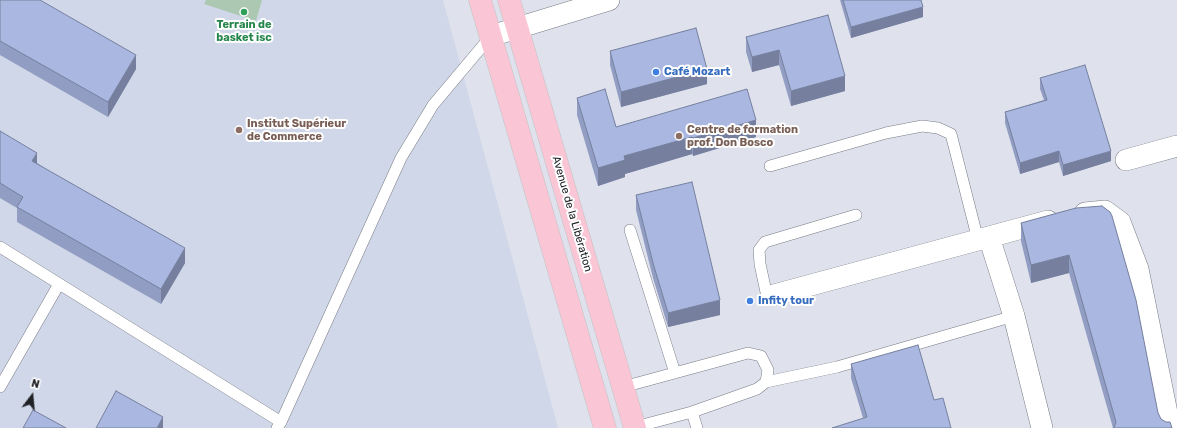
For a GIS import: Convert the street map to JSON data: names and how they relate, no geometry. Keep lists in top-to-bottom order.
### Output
{
  "streets": {
    "main road": ["Avenue de la Libération"]
  },
  "places": [
    "Terrain de basket isc",
    "Café Mozart",
    "Institut Supérieur de Commerce",
    "Centre de formation prof. Don Bosco",
    "Infity tour"
  ],
  "north": "top"
}
